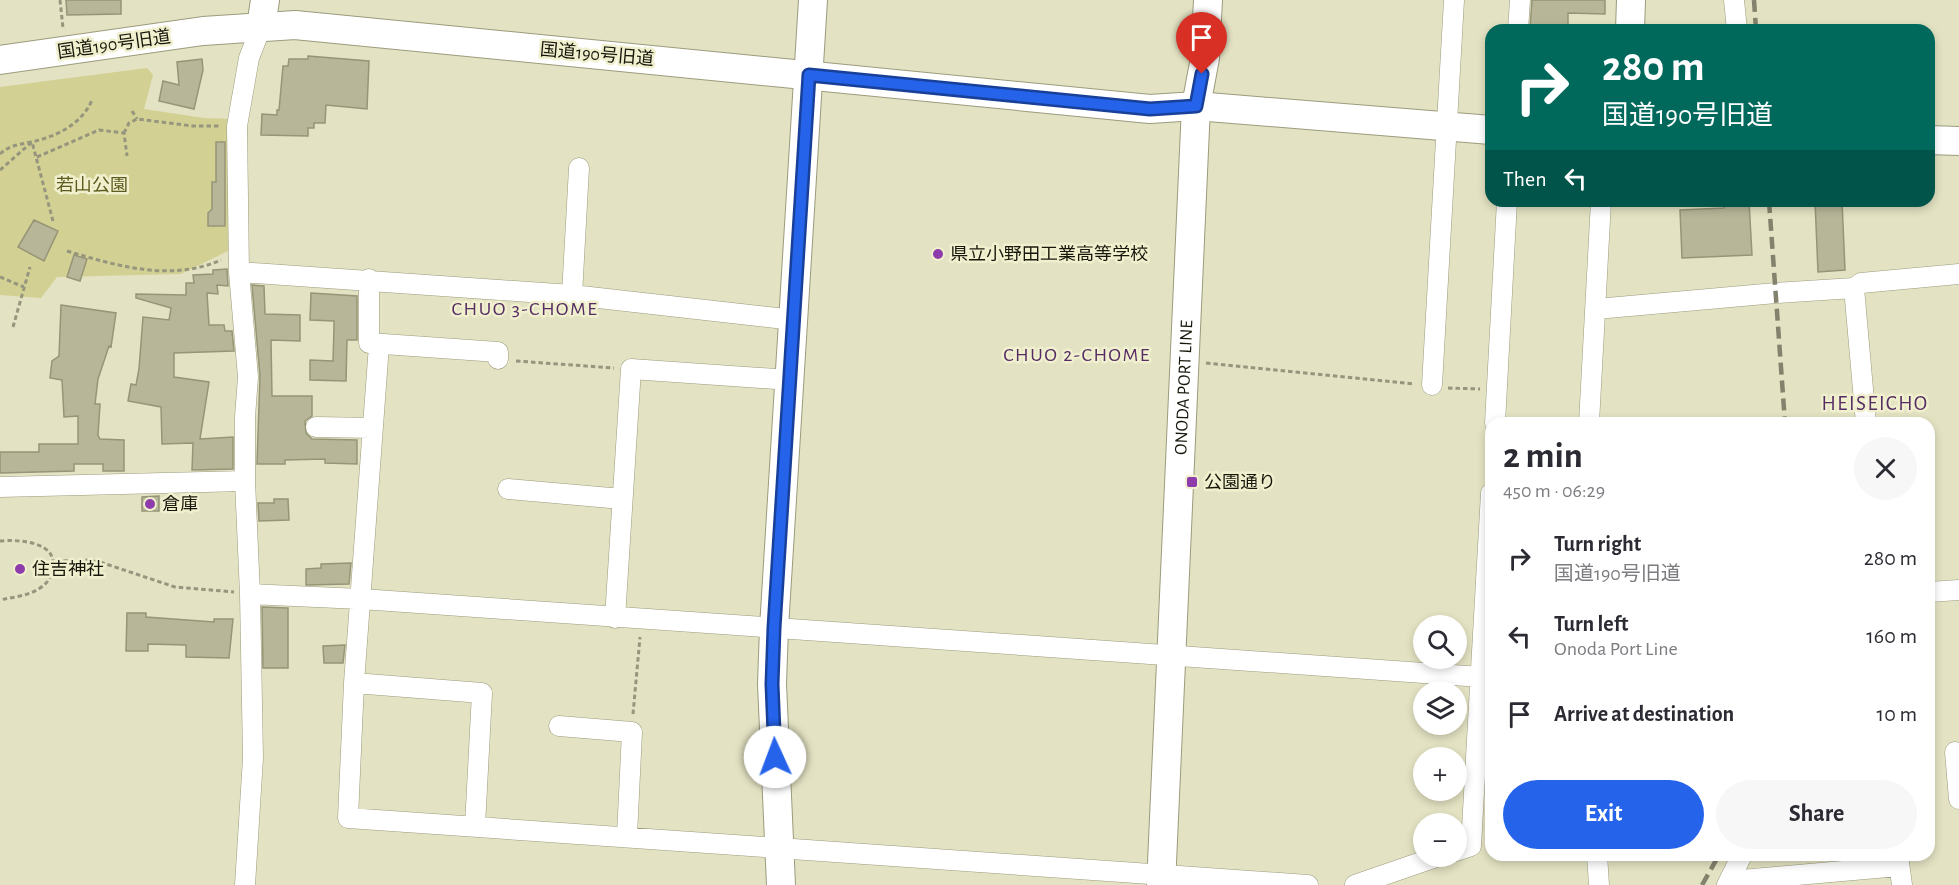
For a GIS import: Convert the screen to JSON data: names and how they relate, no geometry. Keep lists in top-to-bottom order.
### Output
{
  "streets": {
    "street": ["国道190号旧道", "ONODA PORT LINE"]
  },
  "crossings": [
    ["国道190号旧道", "ONODA PORT LINE"]
  ],
  "districts": ["CHUO 3-CHOME", "CHUO 2-CHOME", "HEISEICHO"],
  "parks": ["若山公園"],
  "places": {
    "other": ["県立小野田工業高等学校", "倉庫", "住吉神社"],
    "transit": ["公園通り"]
  },
  "page": {
    "turn": ["280 m", "国道190号旧道"],
    "then": "Then",
    "heading": ["2 min", "450 m · 06:29"],
    "list": [
      {
        "name": "Turn right",
        "note": "国道190号旧道",
        "value": "280 m"
      },
      {
        "name": "Turn left",
        "note": "Onoda Port Line",
        "value": "160 m"
      },
      {
        "name": "Arrive at destination",
        "value": "10 m"
      }
    ],
    "map_buttons": ["+", "−"],
    "buttons": ["Exit", "Share"]
  }
}
